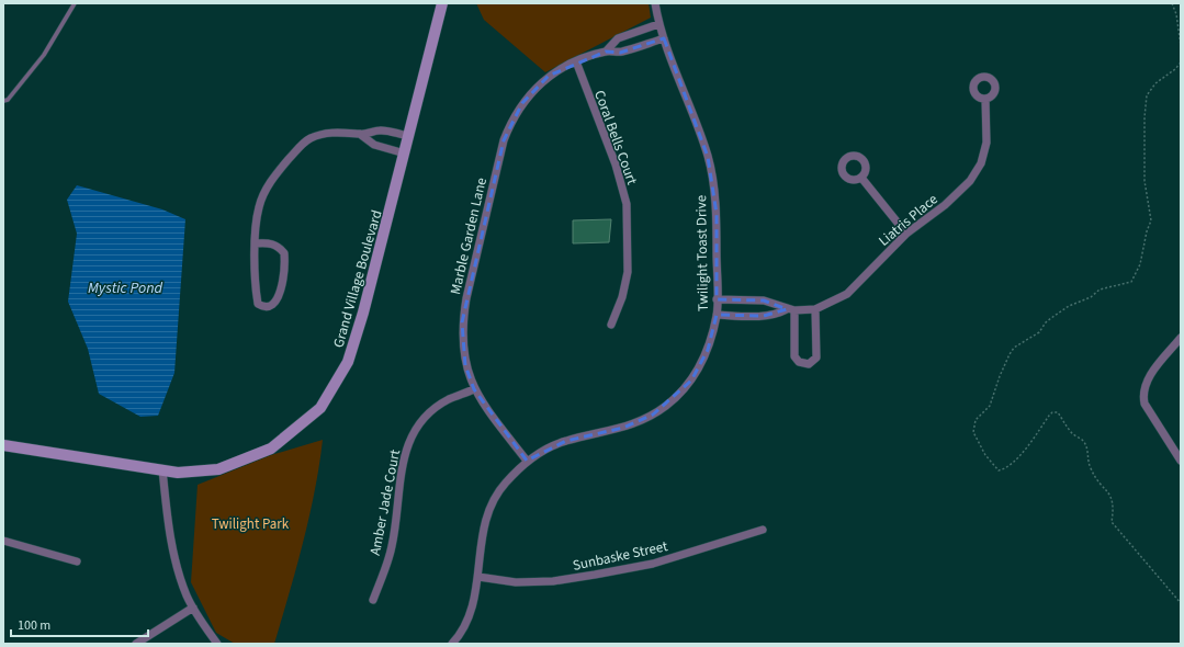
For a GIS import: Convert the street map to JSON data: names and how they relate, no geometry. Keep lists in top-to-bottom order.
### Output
{
  "streets": {
    "street": [
      "Coral Bells Court",
      "Liatris Place",
      "Marble Garden Lane",
      "Twilight Toast Drive",
      "Grand Village Boulevard",
      "Amber Jade Court",
      "Sunbaske Street"
    ]
  },
  "crossings": [
    ["Coral Bells Court", "Marble Garden Lane"],
    ["Liatris Place", "Twilight Toast Drive"],
    ["Marble Garden Lane", "Twilight Toast Drive"],
    ["Marble Garden Lane", "Amber Jade Court"],
    ["Twilight Toast Drive", "Sunbaske Street"]
  ],
  "water": ["Mystic Pond"],
  "parks": ["Twilight Park"],
  "scale_bar": "100 m"
}
